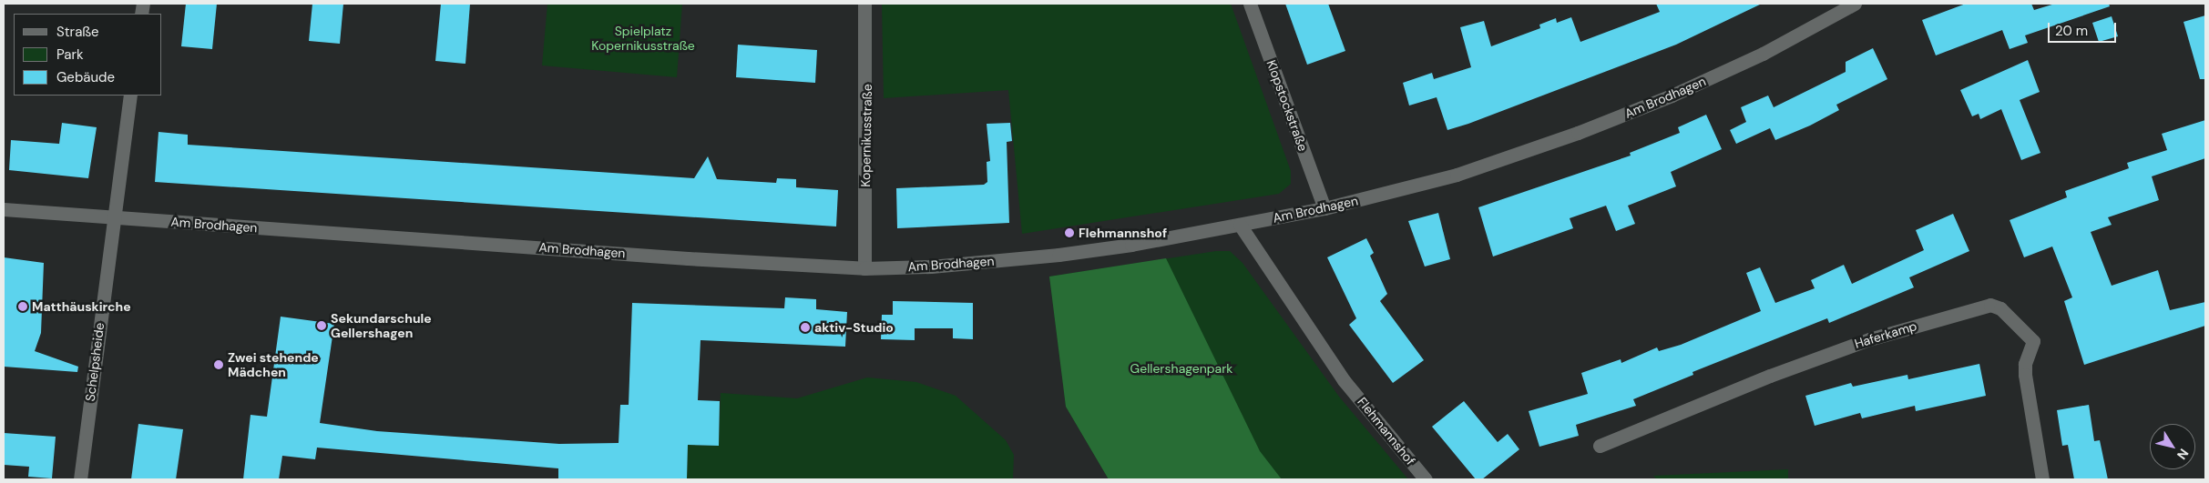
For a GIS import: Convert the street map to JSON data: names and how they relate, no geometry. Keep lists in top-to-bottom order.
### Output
{
  "streets": {
    "street": [
      "Am Brodhagen",
      "Klopstockstraße",
      "Kopernikusstraße",
      "Haferkamp",
      "Schelpsheide",
      "Flehmannshof"
    ]
  },
  "crossings": [
    ["Am Brodhagen", "Klopstockstraße"],
    ["Am Brodhagen", "Kopernikusstraße"],
    ["Am Brodhagen", "Schelpsheide"],
    ["Am Brodhagen", "Flehmannshof"]
  ],
  "parks": ["Spielplatz Kopernikusstraße", "Gellershagenpark"],
  "places": [
    "Flehmannshof",
    "Matthäuskirche",
    "Sekundarschule Gellershagen",
    "aktiv-Studio",
    "Zwei stehende Mädchen"
  ],
  "legend": ["Straße", "Park", "Gebäude"],
  "scale_bar": "20 m",
  "north": "bottom right"
}
